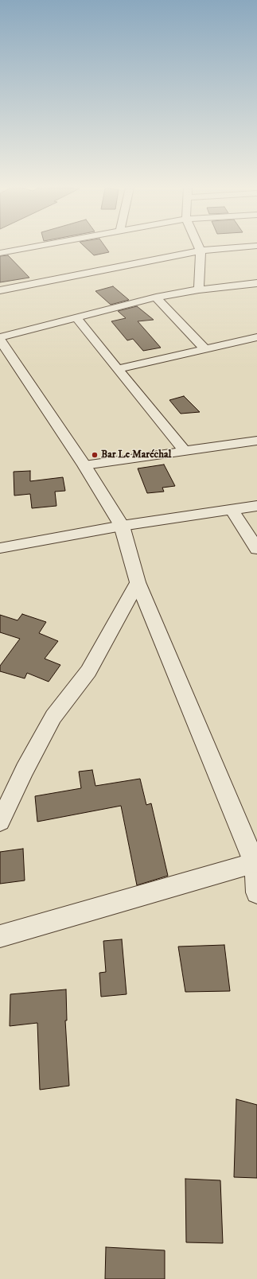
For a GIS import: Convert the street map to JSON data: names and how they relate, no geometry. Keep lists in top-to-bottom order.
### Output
{
  "places": ["Bar Le Maréchal"]
}
